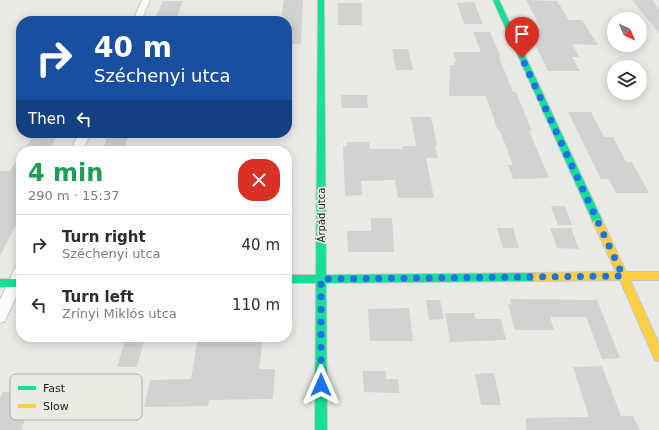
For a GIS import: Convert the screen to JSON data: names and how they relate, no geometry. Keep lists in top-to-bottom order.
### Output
{
  "streets": {
    "street": ["Árpád utca"]
  },
  "legend": ["Fast", "Slow"],
  "north": "bottom right",
  "page": {
    "turn": ["40 m", "Széchenyi utca"],
    "then": "Then",
    "heading": ["4 min", "290 m · 15:37"],
    "list": [
      {
        "name": "Turn right",
        "note": "Széchenyi utca",
        "value": "40 m"
      },
      {
        "name": "Turn left",
        "note": "Zrínyi Miklós utca",
        "value": "110 m"
      }
    ]
  }
}
